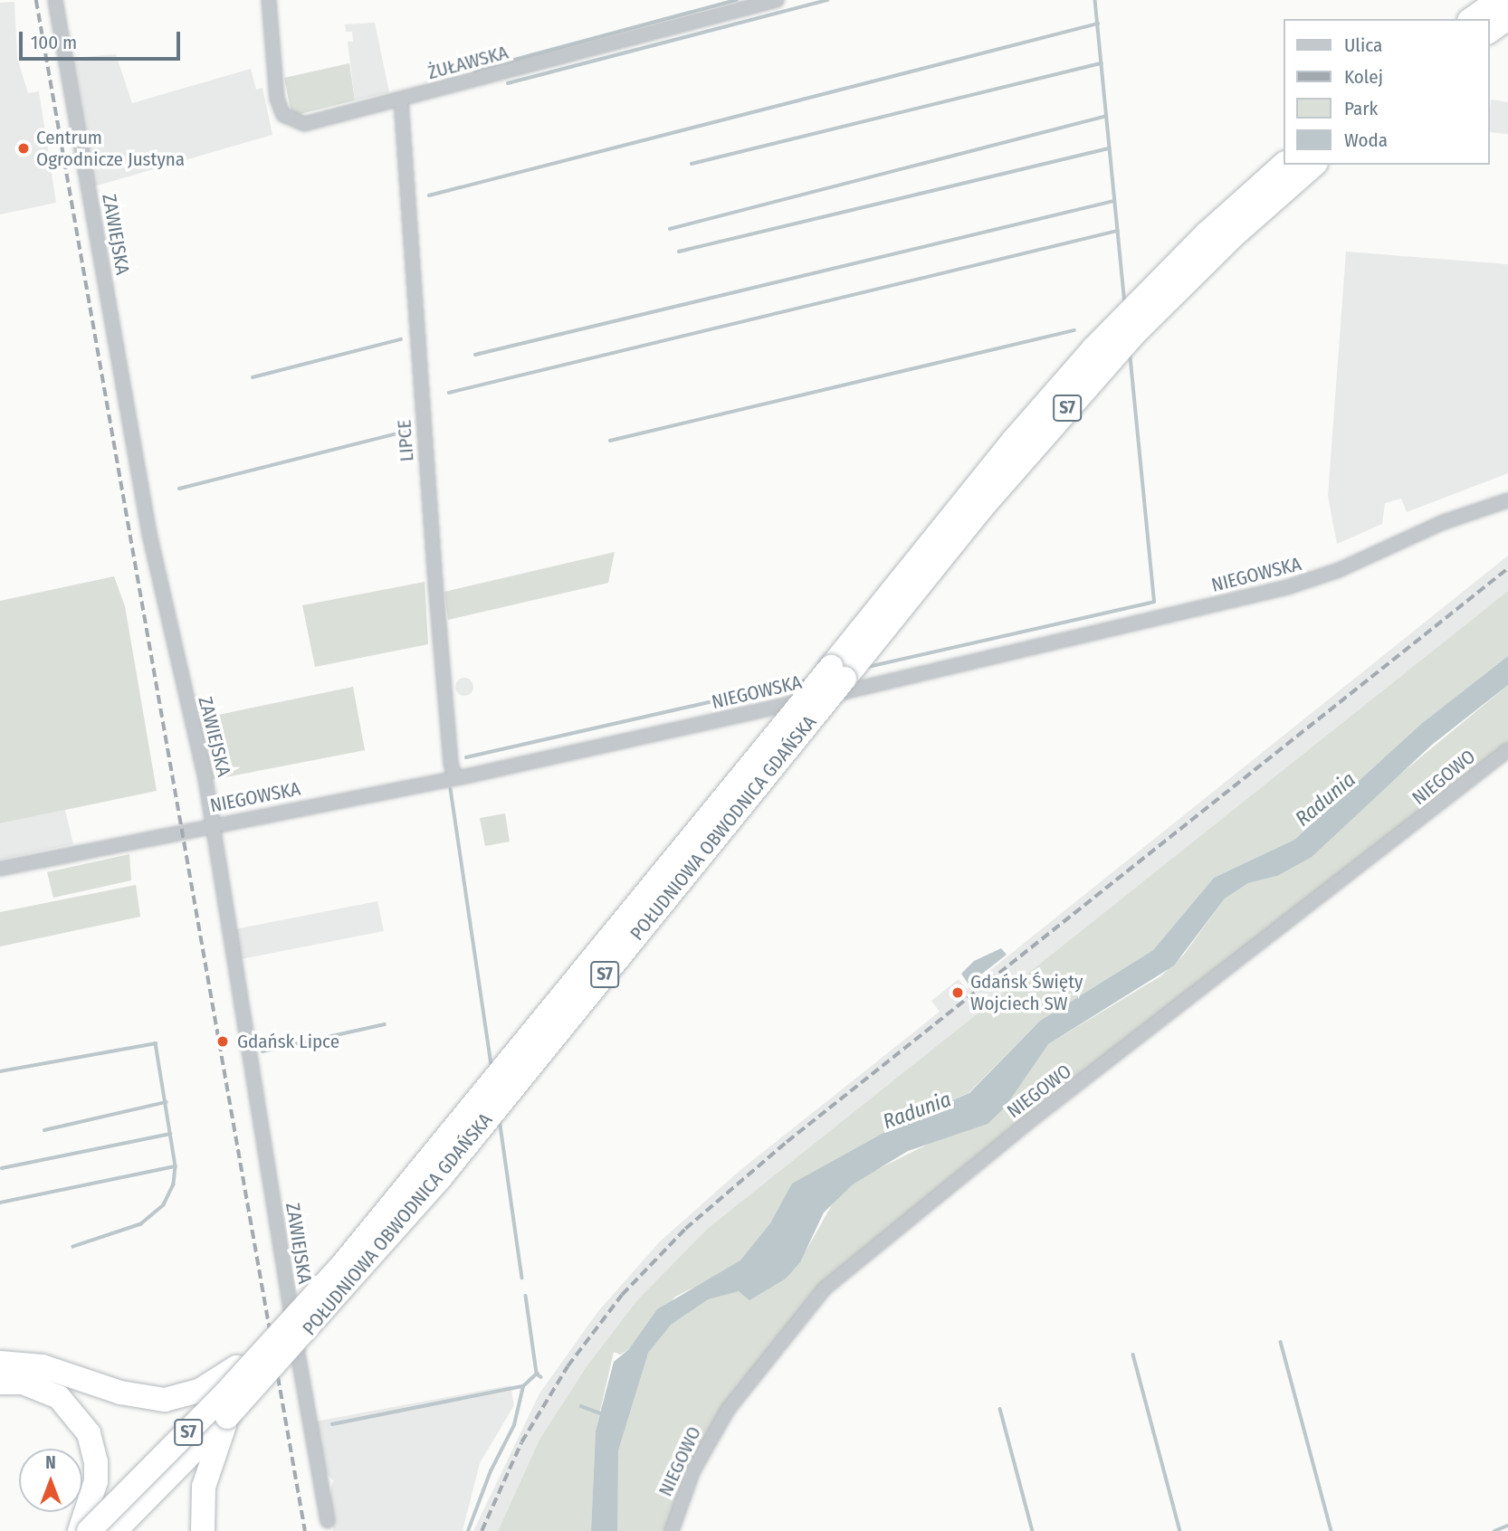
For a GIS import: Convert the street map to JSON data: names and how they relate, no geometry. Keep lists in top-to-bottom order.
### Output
{
  "streets": {
    "highway": ["S7", "POŁUDNIOWA OBWODNICA GDAŃSKA"],
    "street": [
      "ŻUŁAWSKA",
      "ZAWIEJSKA",
      "LIPCE",
      "NIEGOWSKA",
      "NIEGOWO"
    ]
  },
  "crossings": [
    ["ŻUŁAWSKA", "LIPCE"],
    ["ZAWIEJSKA", "NIEGOWSKA"],
    ["LIPCE", "NIEGOWSKA"]
  ],
  "water": ["Radunia"],
  "places": ["Centrum Ogrodnicze Justyna", "Gdańsk Święty Wojciech SW", "Gdańsk Lipce"],
  "legend": [
    "Ulica",
    "Kolej",
    "Park",
    "Woda"
  ],
  "scale_bar": "100 m",
  "north": "top"
}
